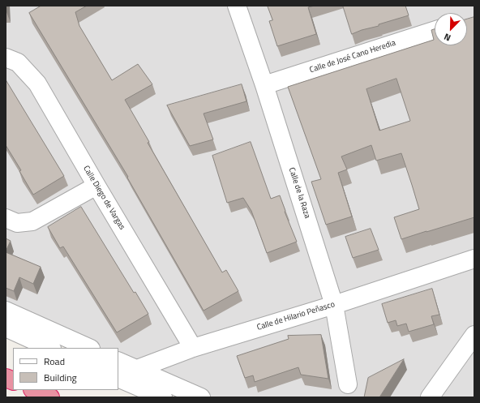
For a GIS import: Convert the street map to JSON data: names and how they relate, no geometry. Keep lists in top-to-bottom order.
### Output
{
  "streets": {
    "street": [
      "Calle de José Cano Heredia",
      "Calle de la Raza",
      "Calle Diego de Vargas",
      "Calle de Hilario Peñasco"
    ]
  },
  "crossings": [
    ["Calle de José Cano Heredia", "Calle de la Raza"],
    ["Calle de la Raza", "Calle de Hilario Peñasco"],
    ["Calle Diego de Vargas", "Calle de Hilario Peñasco"]
  ],
  "legend": ["Road", "Building"],
  "north": "bottom left"
}
